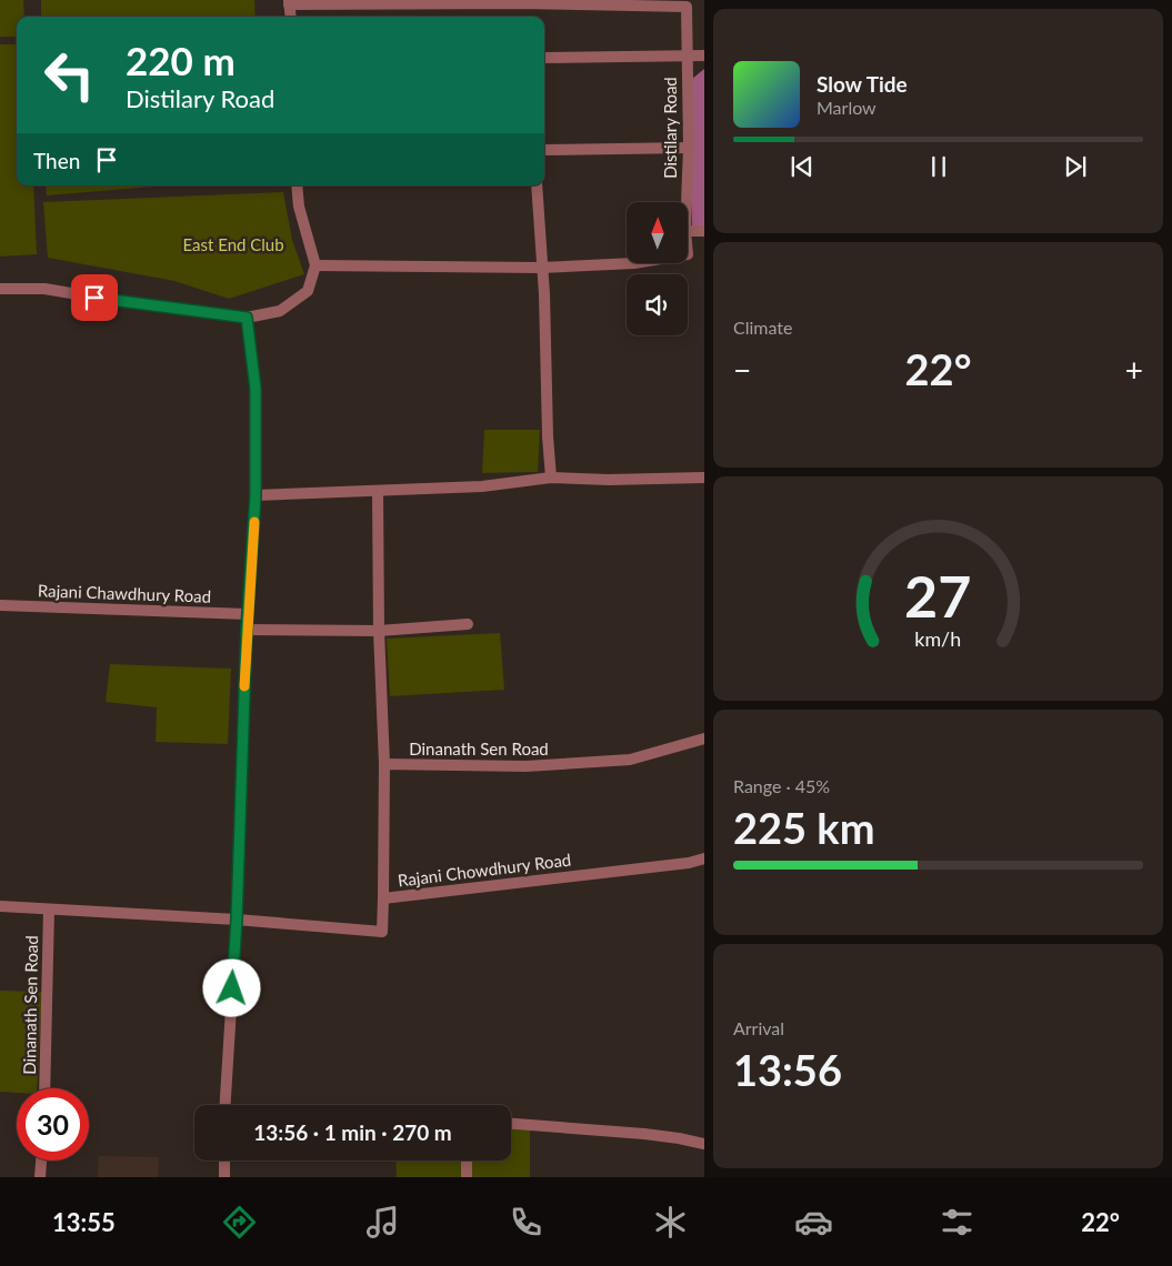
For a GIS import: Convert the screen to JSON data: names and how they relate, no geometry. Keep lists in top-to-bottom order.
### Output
{
  "streets": {
    "street": [
      "Distilary Road",
      "Rajani Chawdhury Road",
      "Dinanath Sen Road",
      "Rajani Chowdhury Road"
    ]
  },
  "crossings": [
    ["Dinanath Sen Road", "Rajani Chowdhury Road"]
  ],
  "parks": ["East End Club"],
  "north": "top",
  "page": {
    "turn": ["220 m", "Distilary Road"],
    "song": ["Slow Tide", "Marlow"],
    "then": "Then",
    "tile": [
      "Climate",
      ["Range · 45%", "225 km"],
      ["Arrival", "13:56"]
    ],
    "heat": ["−", "22°", "+"],
    "limit": "30",
    "trip": "13:56 · 1 min · 270 m",
    "tabs": ["13:55", "22°"],
    "gauge": ["27", "km/h"]
  }
}
